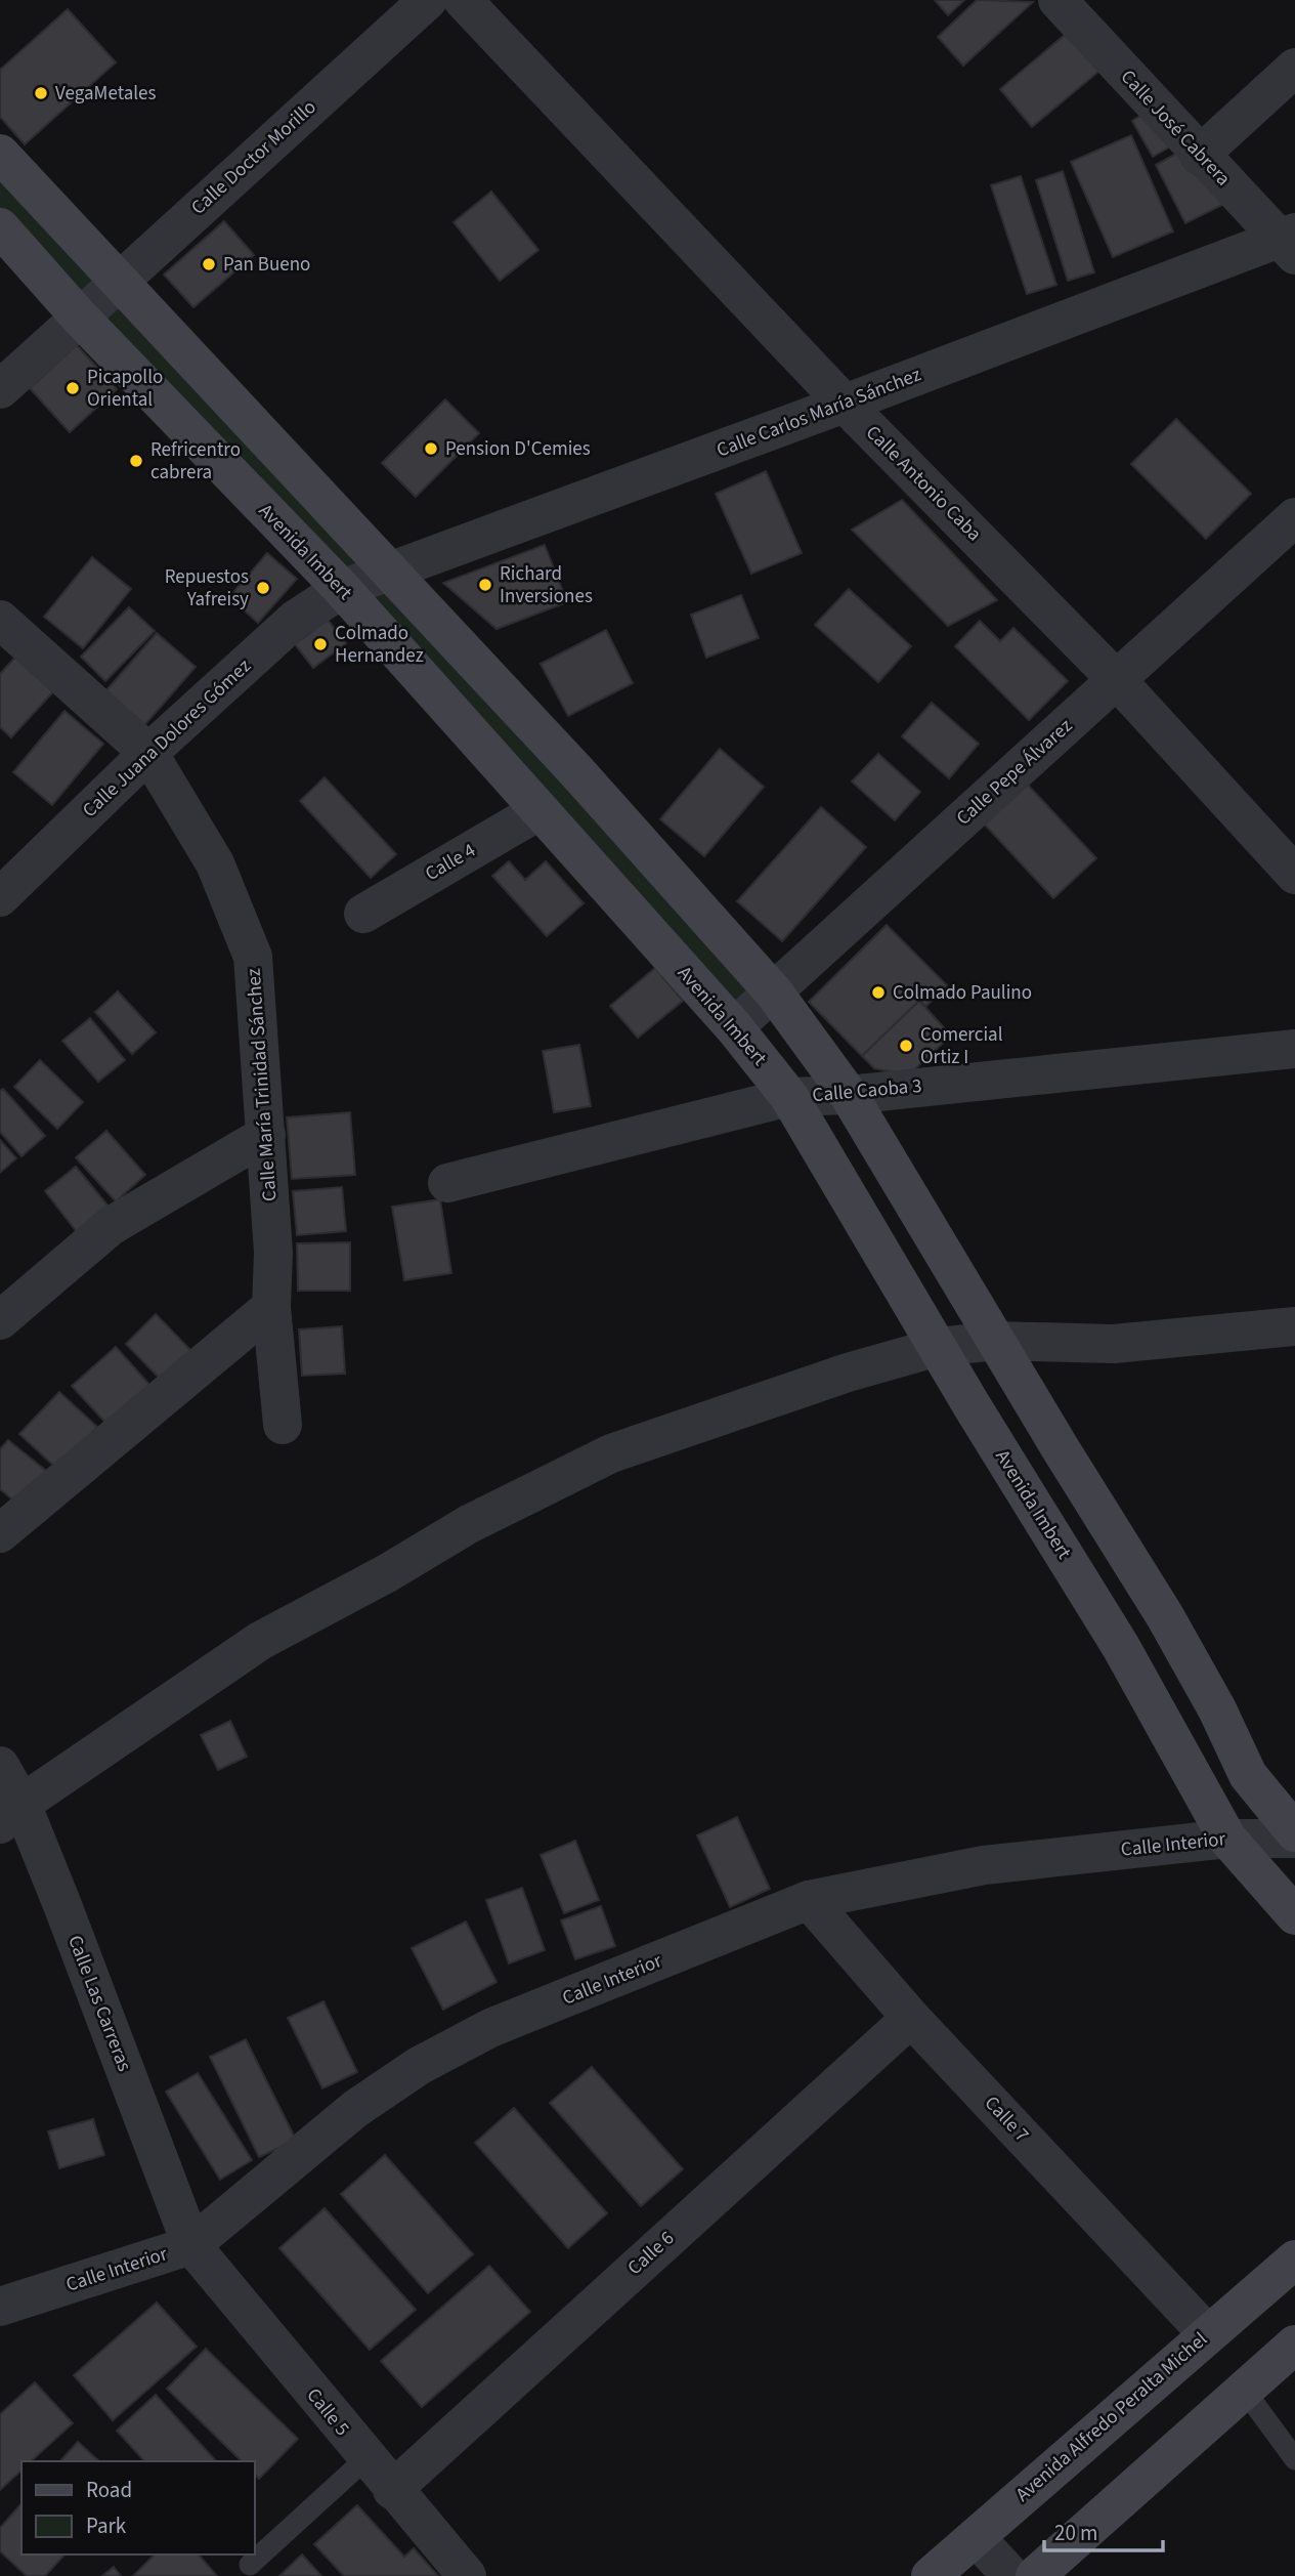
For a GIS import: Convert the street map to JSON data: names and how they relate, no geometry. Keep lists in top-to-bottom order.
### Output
{
  "streets": {
    "main road": ["Avenida Imbert", "Avenida Alfredo Peralta Michel"],
    "street": [
      "Calle José Cabrera",
      "Calle Doctor Morillo",
      "Calle Carlos María Sánchez",
      "Calle Antonio Caba",
      "Calle Juana Dolores Gómez",
      "Calle Pepe Álvarez",
      "Calle 4",
      "Calle María Trinidad Sánchez",
      "Calle Caoba 3",
      "Calle Interior",
      "Calle Las Carreras",
      "Calle 7",
      "Calle 6",
      "Calle 5"
    ]
  },
  "crossings": [
    ["Calle José Cabrera", "Calle Carlos María Sánchez"],
    ["Calle Doctor Morillo", "Avenida Imbert"],
    ["Calle Carlos María Sánchez", "Calle Antonio Caba"],
    ["Calle Carlos María Sánchez", "Avenida Imbert"],
    ["Calle Carlos María Sánchez", "Calle Juana Dolores Gómez"],
    ["Calle Antonio Caba", "Calle Pepe Álvarez"],
    ["Avenida Imbert", "Calle Juana Dolores Gómez"],
    ["Avenida Imbert", "Calle Pepe Álvarez"],
    ["Avenida Imbert", "Calle 4"],
    ["Avenida Imbert", "Calle Caoba 3"],
    ["Avenida Imbert", "Calle Interior"],
    ["Calle Juana Dolores Gómez", "Calle María Trinidad Sánchez"],
    ["Calle Interior", "Calle Las Carreras"],
    ["Calle Interior", "Calle 7"],
    ["Calle Interior", "Calle 5"],
    ["Calle Las Carreras", "Calle 5"],
    ["Calle 7", "Calle 6"],
    ["Calle 7", "Avenida Alfredo Peralta Michel"],
    ["Calle 6", "Calle 5"]
  ],
  "places": [
    "VegaMetales",
    "Pan Bueno",
    "Picapollo Oriental",
    "Pension D'Cemies",
    "Refricentro cabrera",
    "Richard Inversiones",
    "Repuestos Yafreisy",
    "Colmado Hernandez",
    "Colmado Paulino",
    "Comercial Ortiz I"
  ],
  "legend": ["Road", "Park"],
  "scale_bar": "20 m"
}
